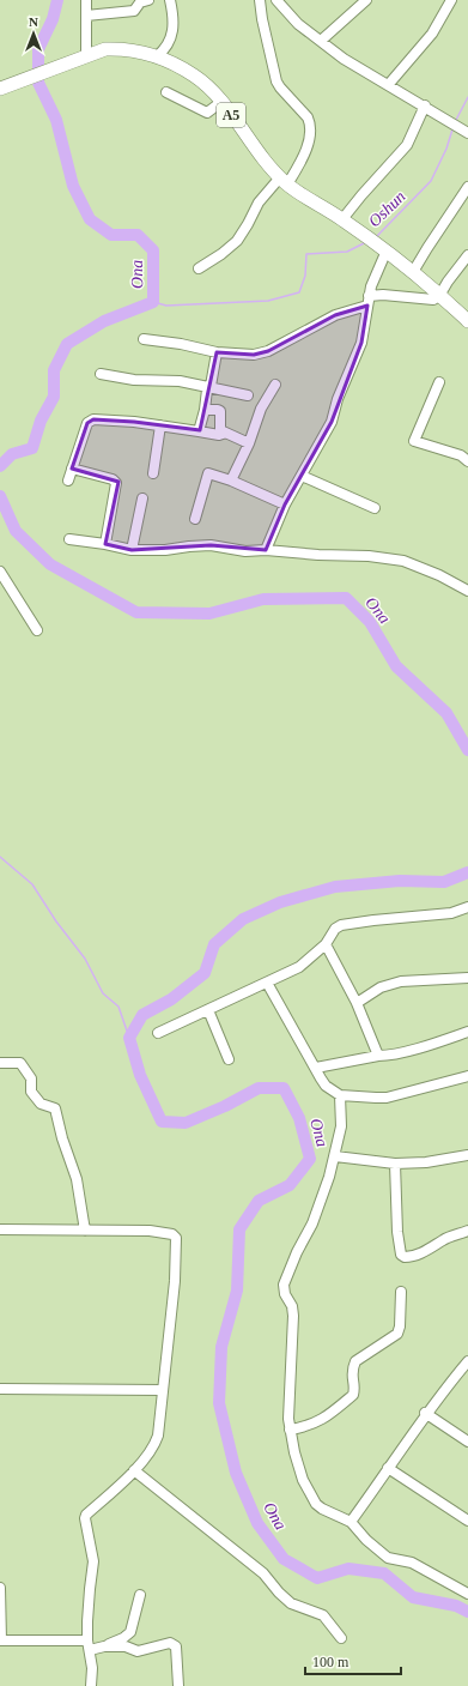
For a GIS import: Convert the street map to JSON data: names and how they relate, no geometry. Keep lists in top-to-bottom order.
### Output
{
  "streets": {
    "highway": ["A5"]
  },
  "water": ["Oshun", "Ona"],
  "scale_bar": "100 m",
  "north": "top"
}
